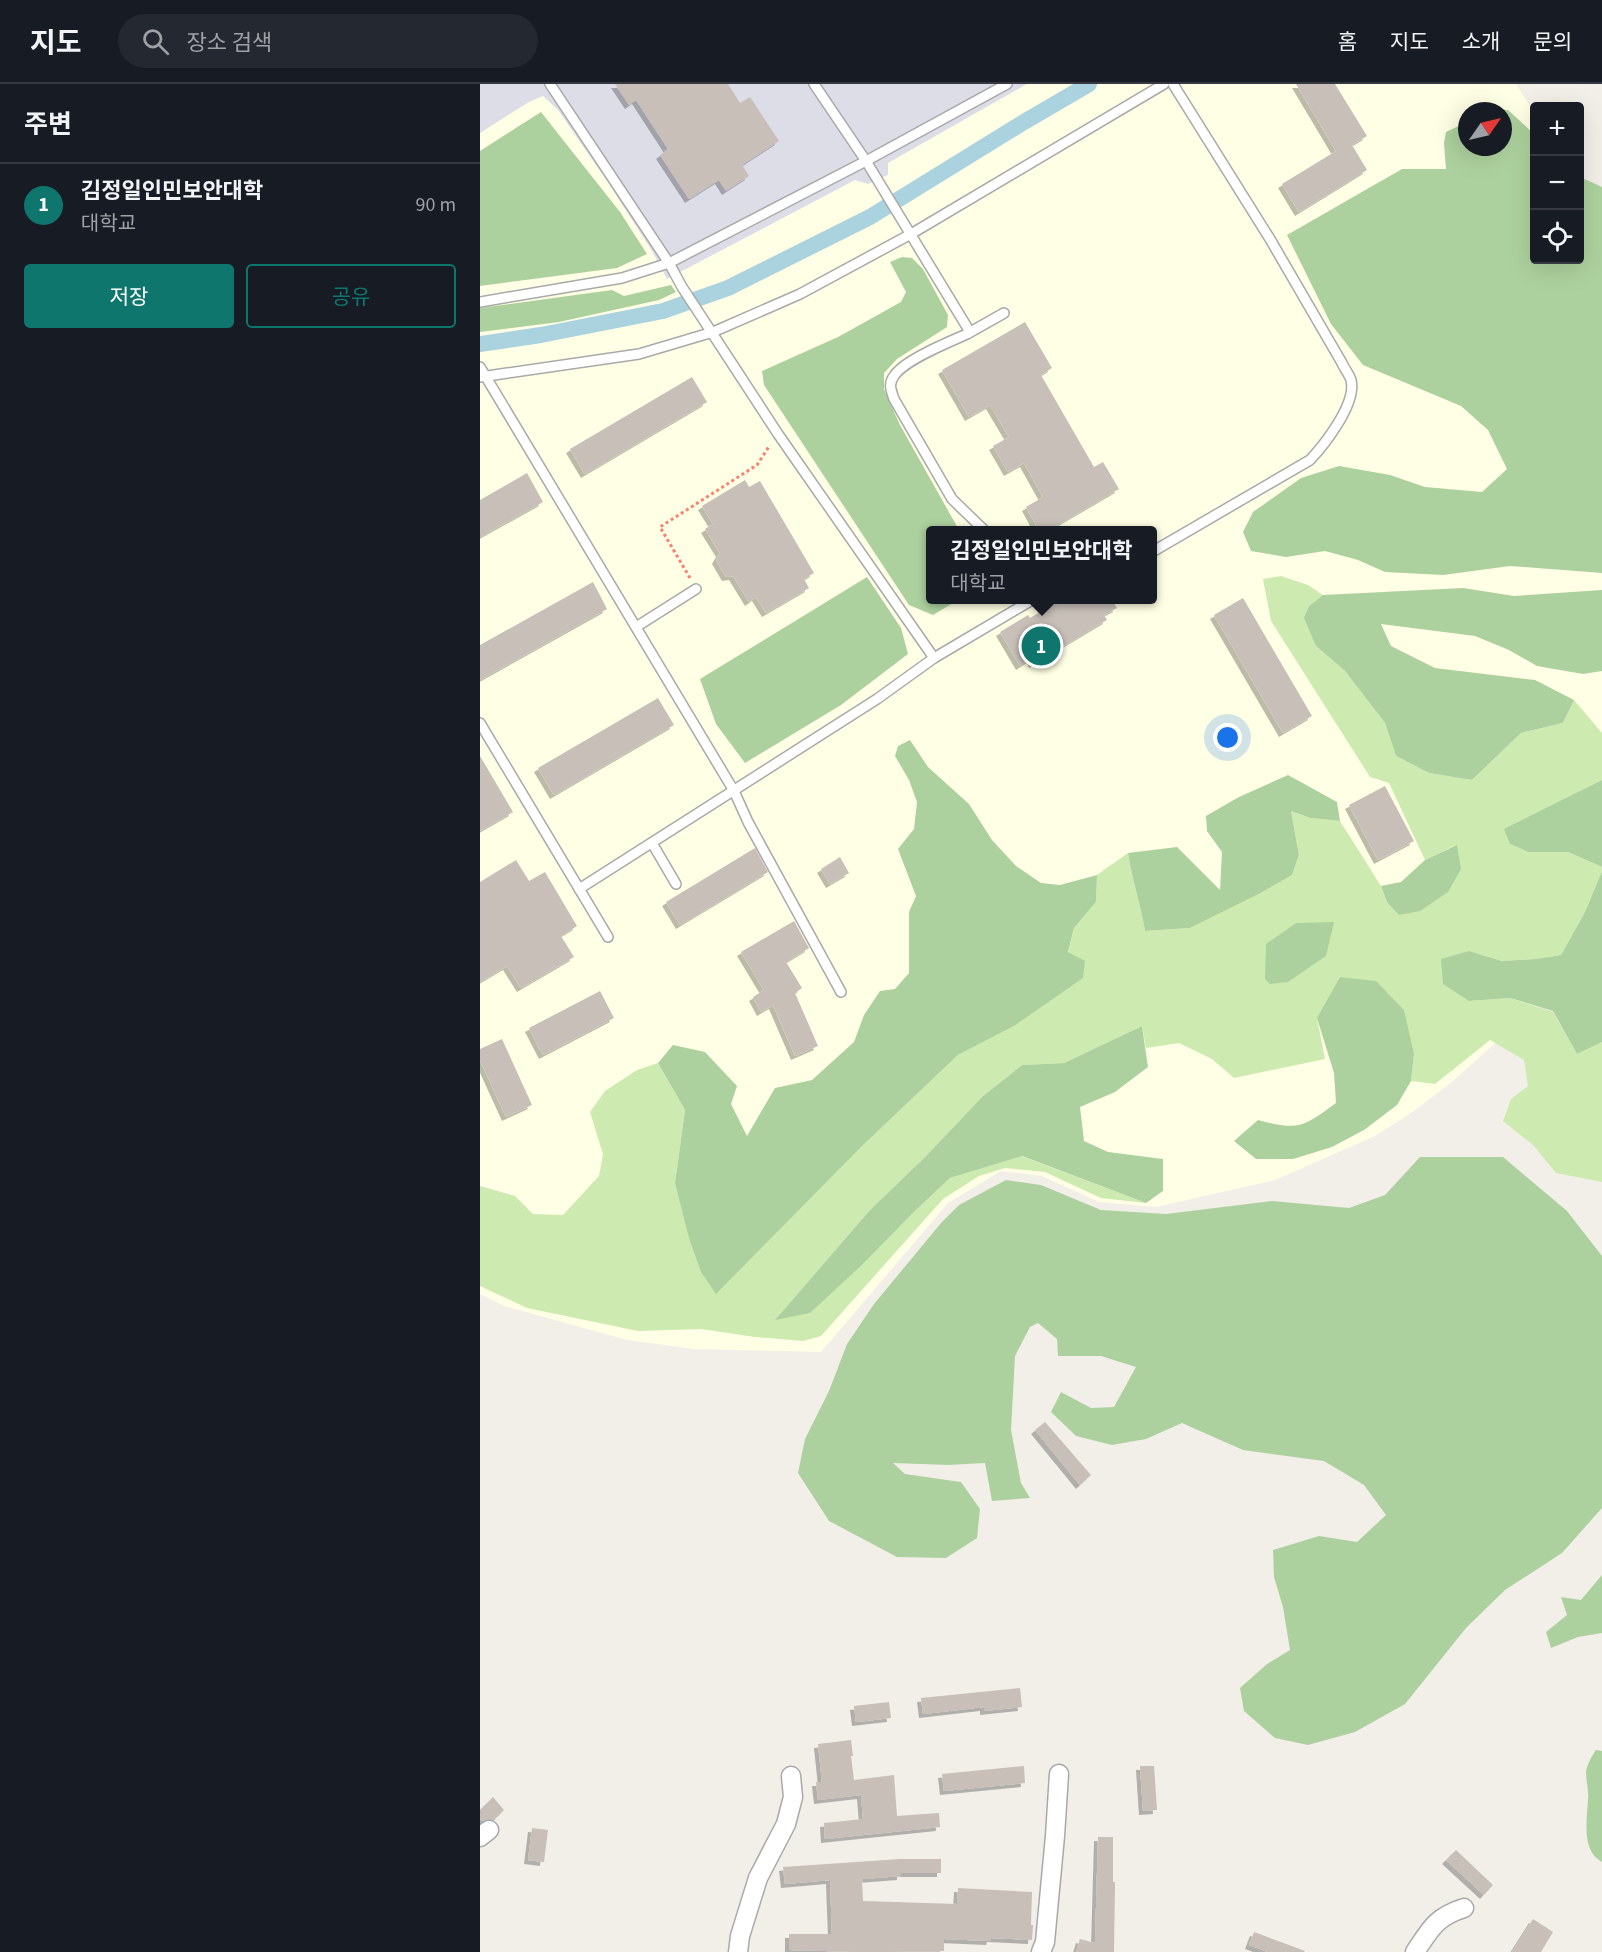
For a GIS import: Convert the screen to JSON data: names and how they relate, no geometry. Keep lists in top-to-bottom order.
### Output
{
  "north": "top right",
  "page": {
    "header": "지도",
    "search": "장소 검색",
    "nav": [
      "홈",
      "지도",
      "소개",
      "문의"
    ],
    "heading": "주변",
    "map_buttons": ["+", "−"],
    "list": [
      {
        "mark": "1",
        "name": "김정일인민보안대학",
        "note": "대학교",
        "value": "90 m"
      }
    ],
    "buttons": ["저장", "공유"],
    "popup": ["김정일인민보안대학", "대학교"],
    "pins": "1"
  }
}
